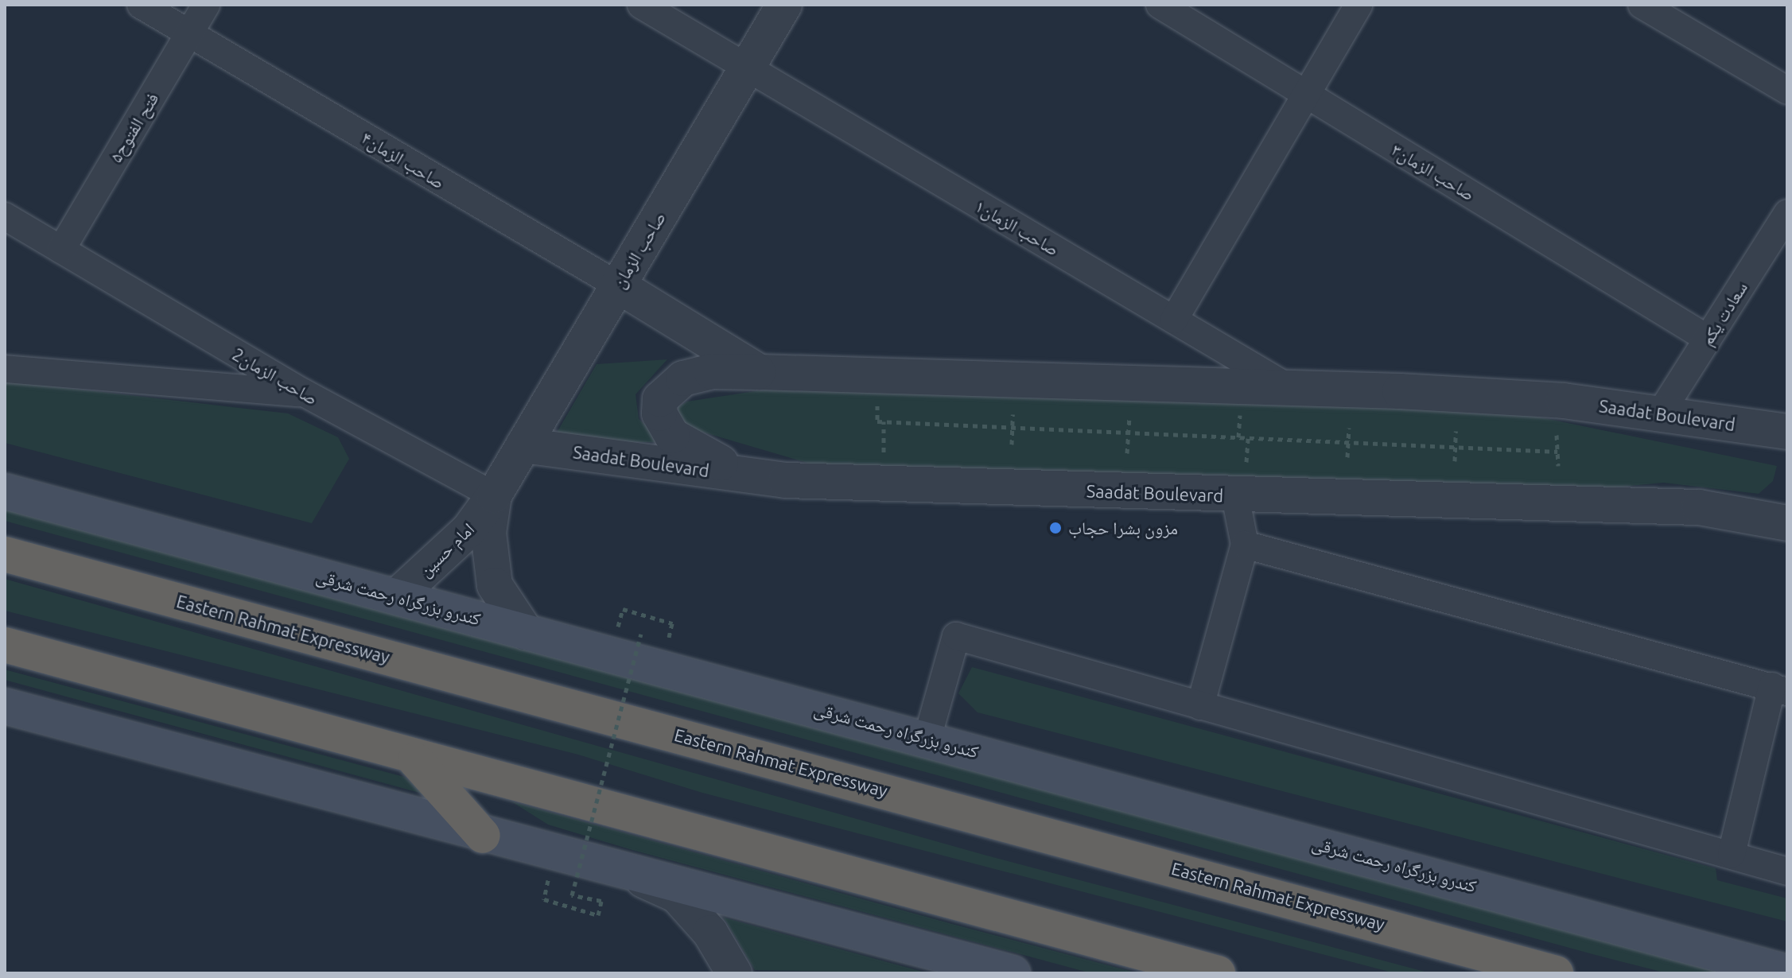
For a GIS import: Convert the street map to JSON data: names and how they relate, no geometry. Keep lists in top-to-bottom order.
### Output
{
  "streets": {
    "highway": ["Eastern Rahmat Expressway"],
    "main road": ["کندرو بزرگراه رحمت شرقی"],
    "street": [
      "فتح الفتوح۵",
      "صاحب الزمان۴",
      "صاحب الزمان۳",
      "صاحب الزمان۱",
      "صاحب الزمان",
      "سعادت یکم",
      "2صاحب الزمان",
      "Saadat Boulevard",
      "امام حسین"
    ]
  },
  "crossings": [
    ["فتح الفتوح۵", "صاحب الزمان۴"],
    ["فتح الفتوح۵", "2صاحب الزمان"],
    ["صاحب الزمان۴", "صاحب الزمان"],
    ["صاحب الزمان۴", "Saadat Boulevard"],
    ["صاحب الزمان۳", "سعادت یکم"],
    ["صاحب الزمان۱", "صاحب الزمان"],
    ["صاحب الزمان۱", "Saadat Boulevard"],
    ["صاحب الزمان", "2صاحب الزمان"],
    ["صاحب الزمان", "Saadat Boulevard"],
    ["صاحب الزمان", "امام حسین"],
    ["سعادت یکم", "Saadat Boulevard"],
    ["2صاحب الزمان", "امام حسین"],
    ["امام حسین", "کندرو بزرگراه رحمت شرقی"]
  ],
  "places": ["مزون بشرا حجاب"]
}
